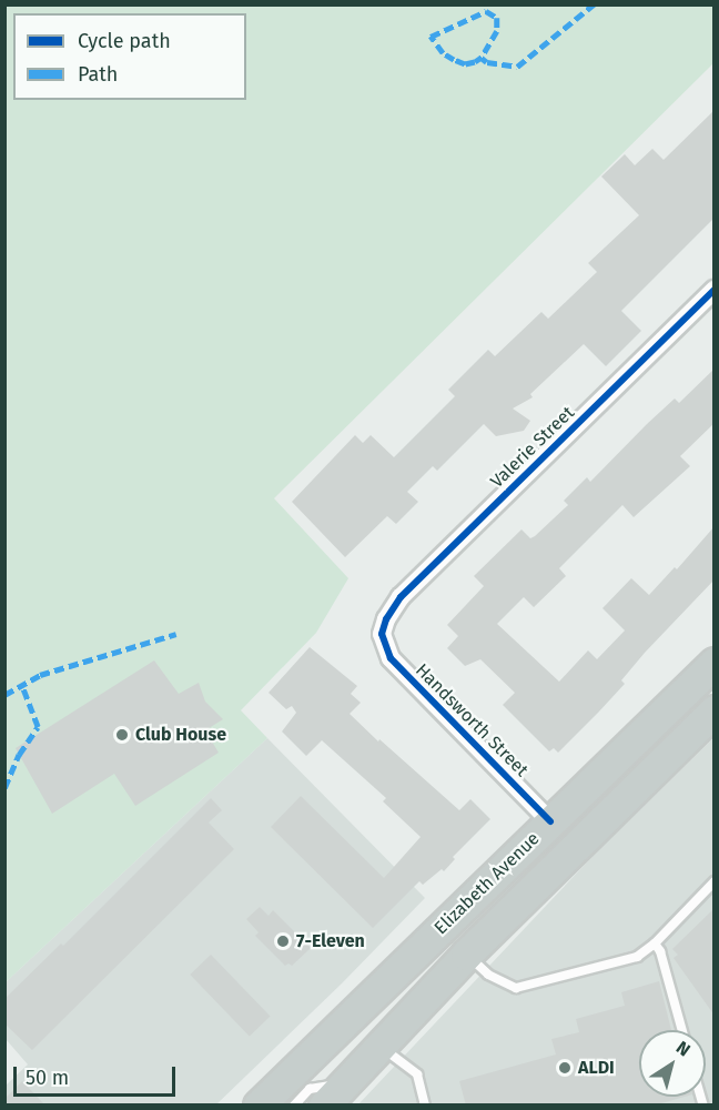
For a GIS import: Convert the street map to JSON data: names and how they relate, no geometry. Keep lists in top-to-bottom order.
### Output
{
  "streets": {
    "highway": ["Elizabeth Avenue"],
    "street": ["Valerie Street", "Handsworth Street"]
  },
  "crossings": [
    ["Valerie Street", "Handsworth Street"],
    ["Handsworth Street", "Elizabeth Avenue"]
  ],
  "places": ["Club House", "7-Eleven", "ALDI"],
  "legend": ["Cycle path", "Path"],
  "scale_bar": "50 m",
  "north": "top right"
}
